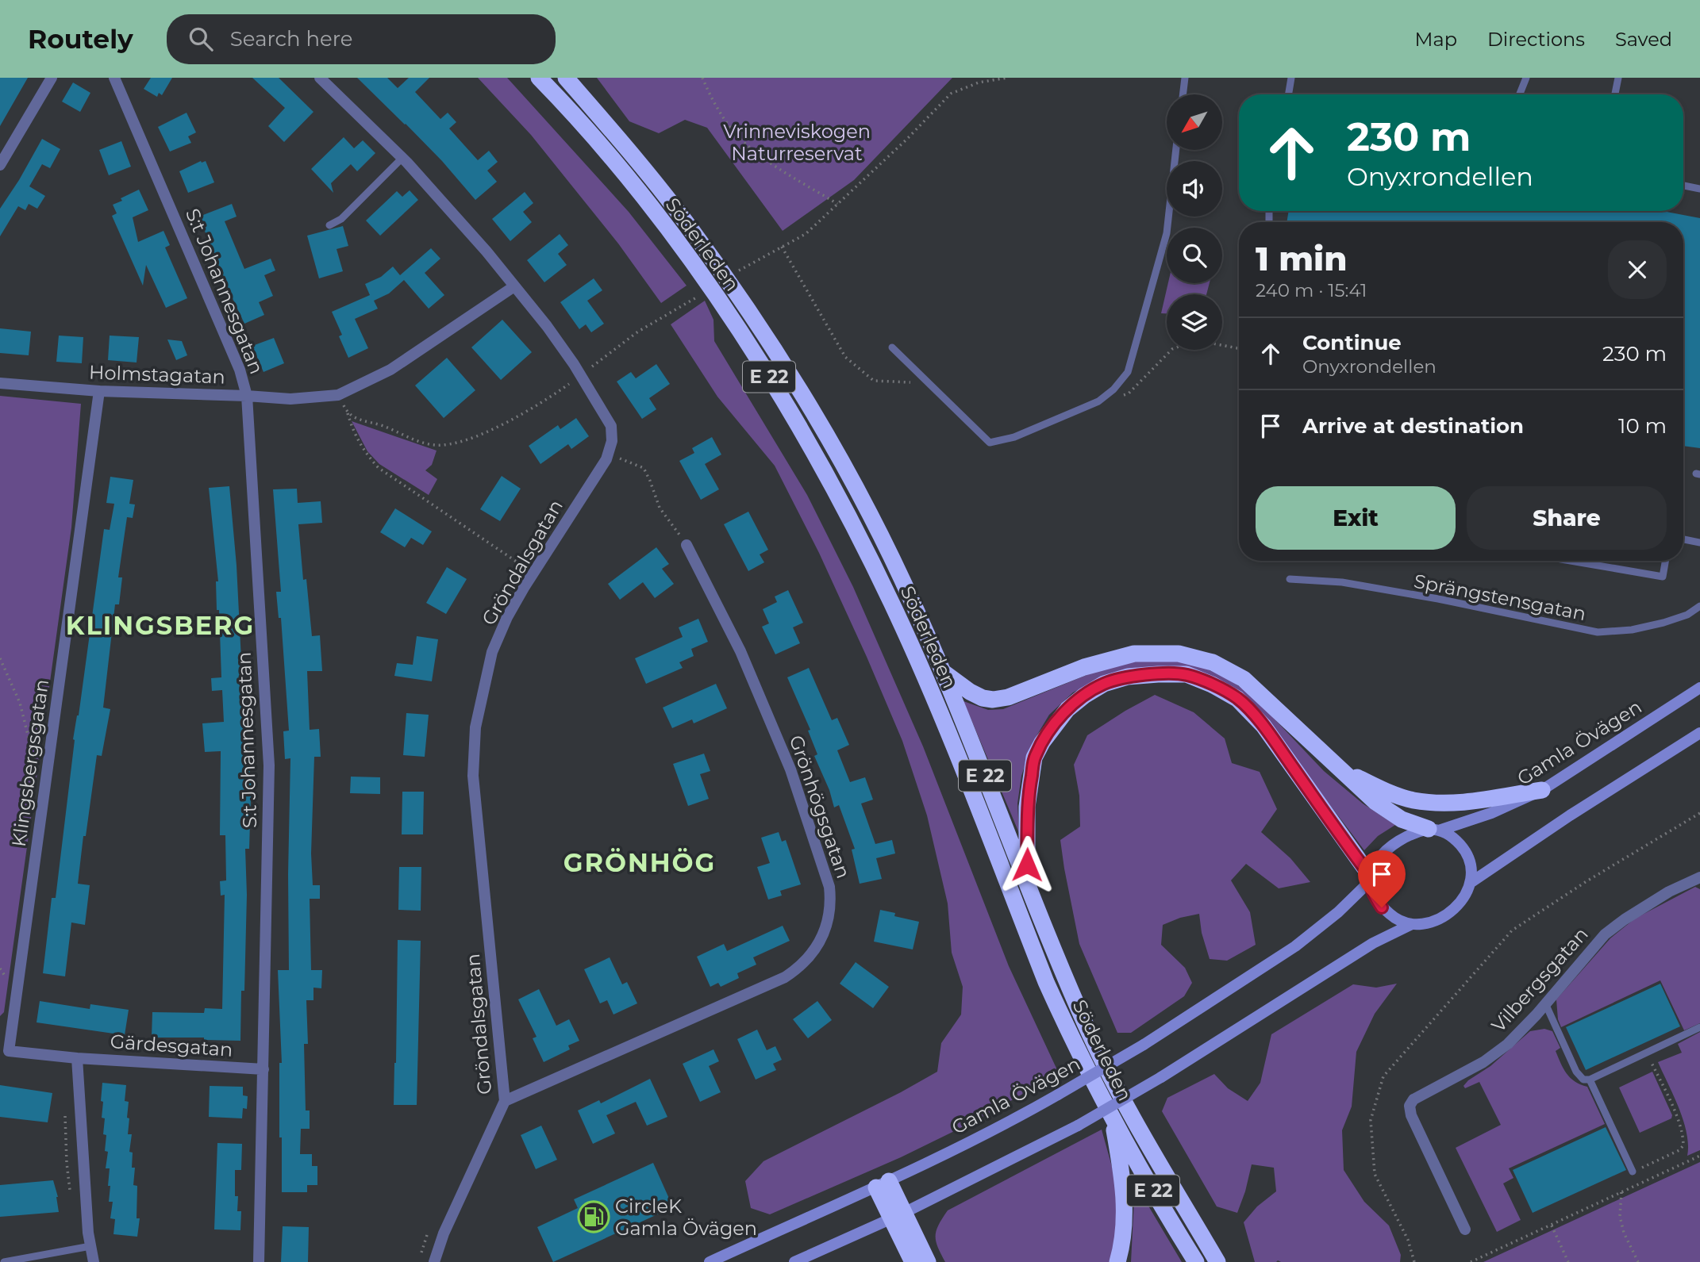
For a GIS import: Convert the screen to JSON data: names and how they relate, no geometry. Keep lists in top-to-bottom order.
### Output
{
  "streets": {
    "highway": ["Söderleden", "E 22"],
    "main road": ["Gamla Övägen"],
    "street": [
      "S:t Johannesgatan",
      "Holmstagatan",
      "Gröndalsgatan",
      "Klingsbergsgatan",
      "Grönhögsgatan",
      "Vilbergsgatan",
      "Gärdesgatan"
    ],
    "lane": ["Sprängstensgatan"]
  },
  "crossings": [
    ["S:t Johannesgatan", "Holmstagatan"],
    ["S:t Johannesgatan", "Gärdesgatan"],
    ["Holmstagatan", "Gröndalsgatan"],
    ["Holmstagatan", "Klingsbergsgatan"],
    ["Gröndalsgatan", "Grönhögsgatan"],
    ["Klingsbergsgatan", "Gärdesgatan"]
  ],
  "districts": ["KLINGSBERG", "GRÖNHÖG"],
  "parks": ["Vrinneviskogen Naturreservat"],
  "places": {
    "fuel station": ["CircleK Gamla Övägen"]
  },
  "north": "bottom left",
  "page": {
    "header": "Routely",
    "search": "Search here",
    "nav": ["Map", "Directions", "Saved"],
    "turn": ["230 m", "Onyxrondellen"],
    "heading": ["1 min", "240 m · 15:41"],
    "list": [
      {
        "name": "Continue",
        "note": "Onyxrondellen",
        "value": "230 m"
      },
      {
        "name": "Arrive at destination",
        "value": "10 m"
      }
    ],
    "buttons": ["Exit", "Share"]
  }
}
